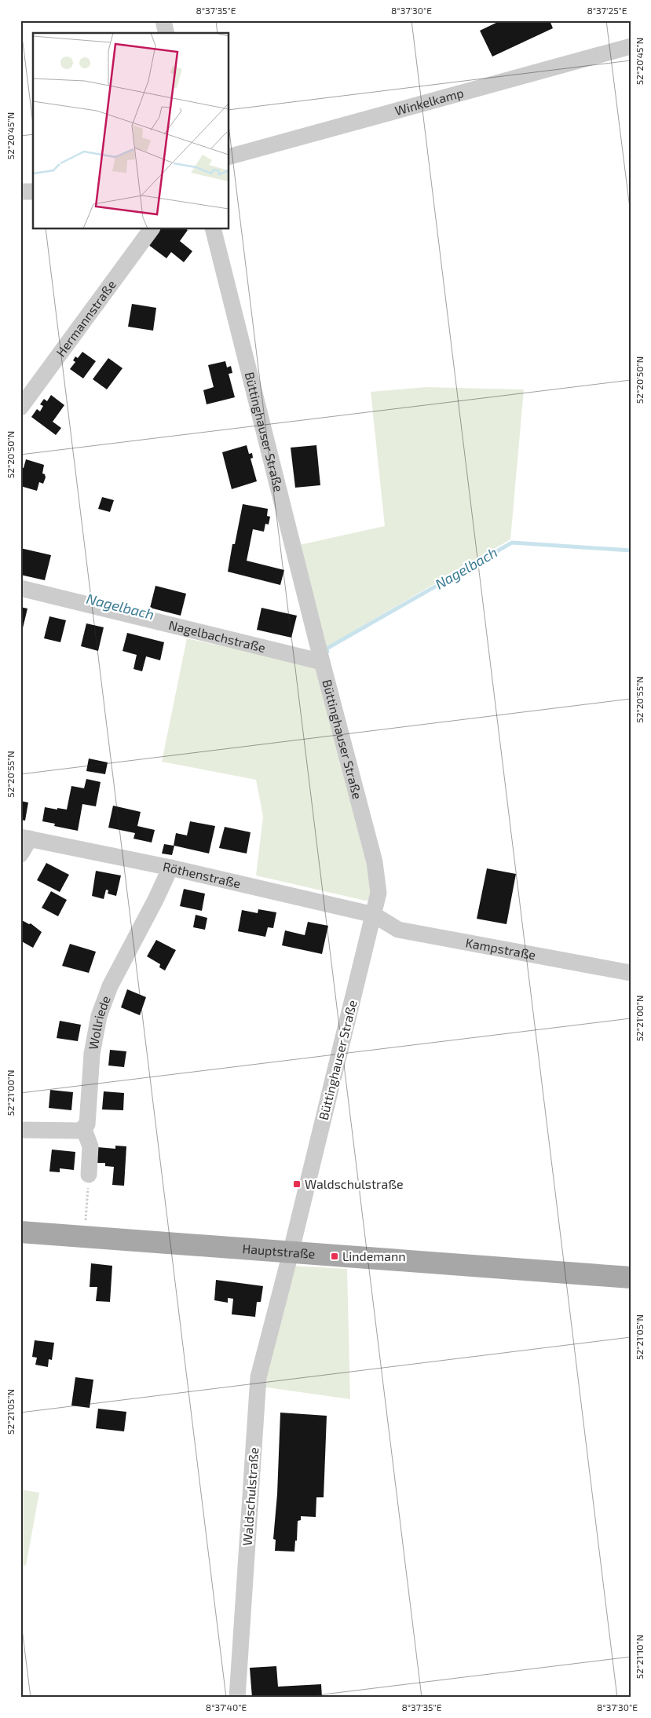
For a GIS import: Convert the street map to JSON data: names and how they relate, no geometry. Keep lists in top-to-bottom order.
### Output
{
  "streets": {
    "main road": ["Hauptstraße"],
    "street": [
      "Winkelkamp",
      "Hermannstraße",
      "Büttinghauser Straße",
      "Nagelbachstraße",
      "Röthenstraße",
      "Kampstraße",
      "Wollriede",
      "Waldschulstraße"
    ]
  },
  "crossings": [
    ["Büttinghauser Straße", "Nagelbachstraße"],
    ["Büttinghauser Straße", "Röthenstraße"],
    ["Büttinghauser Straße", "Kampstraße"],
    ["Büttinghauser Straße", "Hauptstraße"],
    ["Büttinghauser Straße", "Waldschulstraße"],
    ["Röthenstraße", "Kampstraße"],
    ["Röthenstraße", "Wollriede"],
    ["Hauptstraße", "Waldschulstraße"]
  ],
  "water": ["Nagelbach"],
  "places": {
    "transit": ["Waldschulstraße", "Lindemann"]
  },
  "coordinates": [
    "8°37'35\"E",
    "8°37'30\"E",
    "8°37'25\"E",
    "52°20'45\"N",
    "52°20'50\"N",
    "52°20'55\"N",
    "52°21'00\"N",
    "52°21'05\"N",
    "52°21'10\"N",
    "8°37'40\"E"
  ]
}
